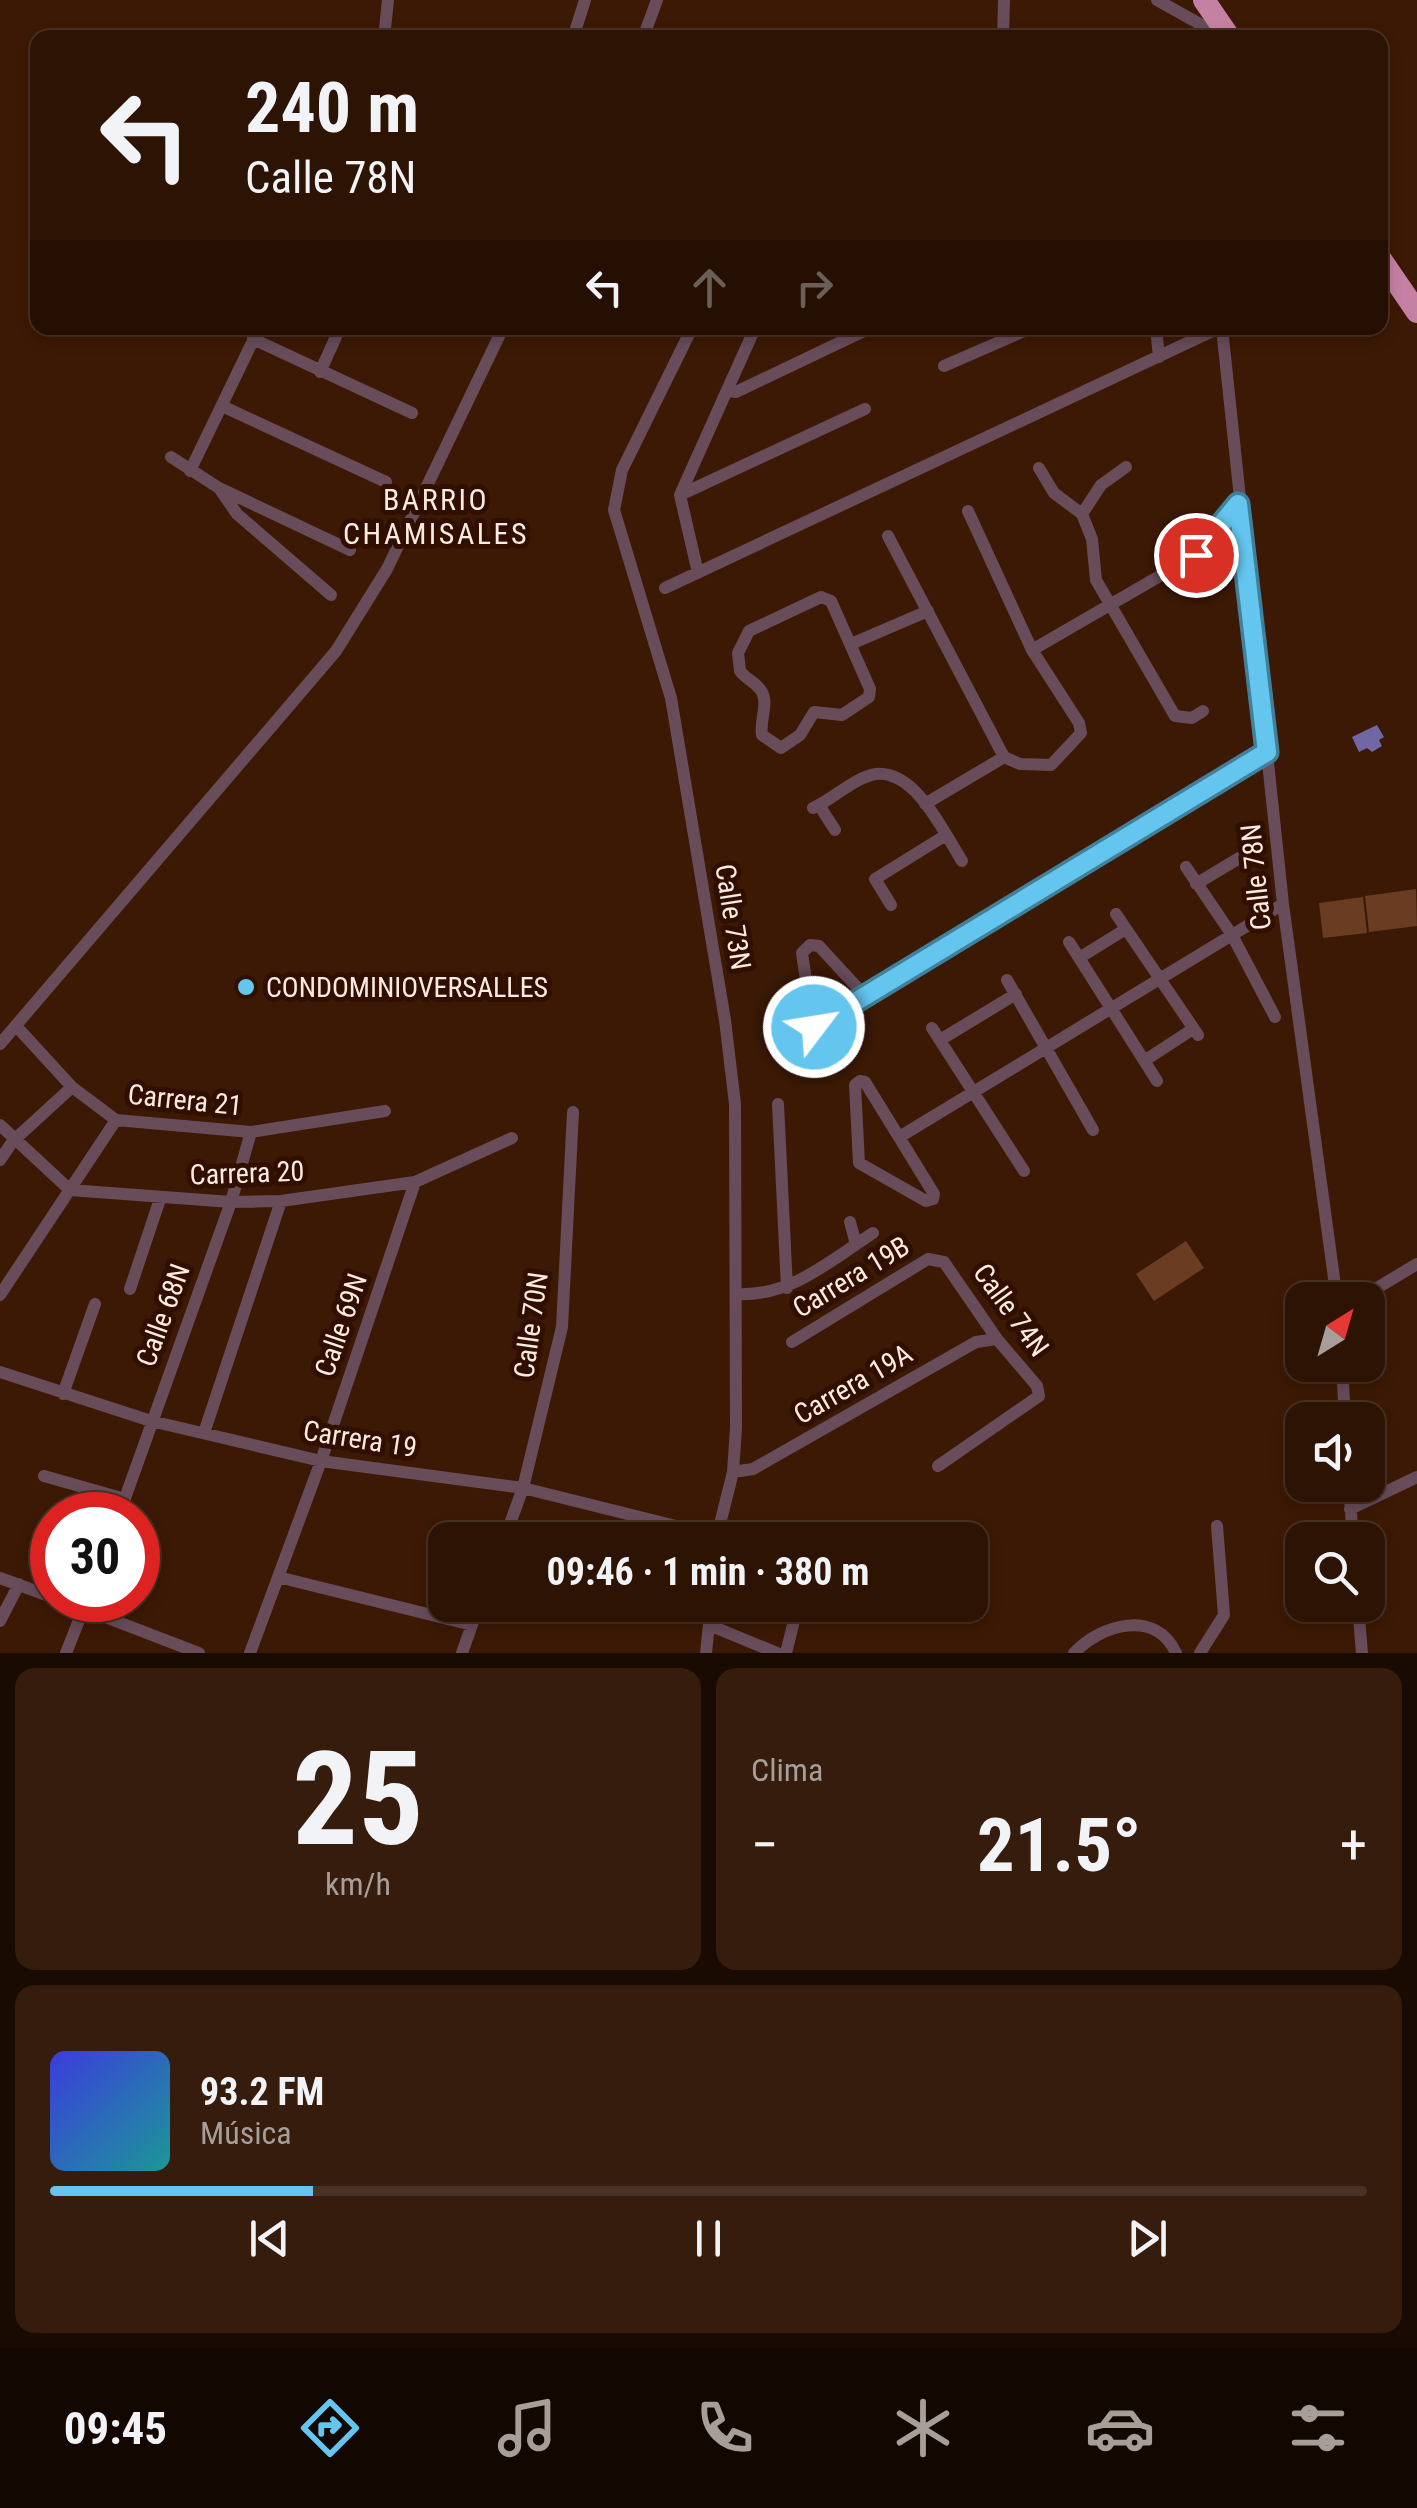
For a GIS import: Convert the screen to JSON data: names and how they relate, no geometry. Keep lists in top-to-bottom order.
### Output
{
  "streets": {
    "street": [
      "Calle 78N",
      "Calle 73N",
      "Carrera 21",
      "Carrera 20",
      "Carrera 19B",
      "Calle 74N",
      "Calle 68N",
      "Calle 69N",
      "Calle 70N",
      "Carrera 19A",
      "Carrera 19"
    ]
  },
  "crossings": [
    ["Calle 73N", "Carrera 19A"],
    ["Carrera 21", "Calle 68N"],
    ["Carrera 20", "Calle 68N"],
    ["Carrera 20", "Calle 69N"],
    ["Carrera 19B", "Calle 74N"],
    ["Calle 74N", "Carrera 19A"],
    ["Calle 68N", "Carrera 19"],
    ["Calle 69N", "Carrera 19"],
    ["Calle 70N", "Carrera 19"]
  ],
  "districts": ["BARRIO CHAMISALES"],
  "places": ["CONDOMINIOVERSALLES"],
  "north": "top right",
  "page": {
    "turn": ["240 m", "Calle 78N"],
    "limit": "30",
    "trip": "09:46 · 1 min · 380 m",
    "tile": [
      ["25", "km/h"],
      "Clima"
    ],
    "heat": ["−", "21.5°", "+"],
    "song": ["93.2 FM", "Música"],
    "tabs": "09:45"
  }
}
